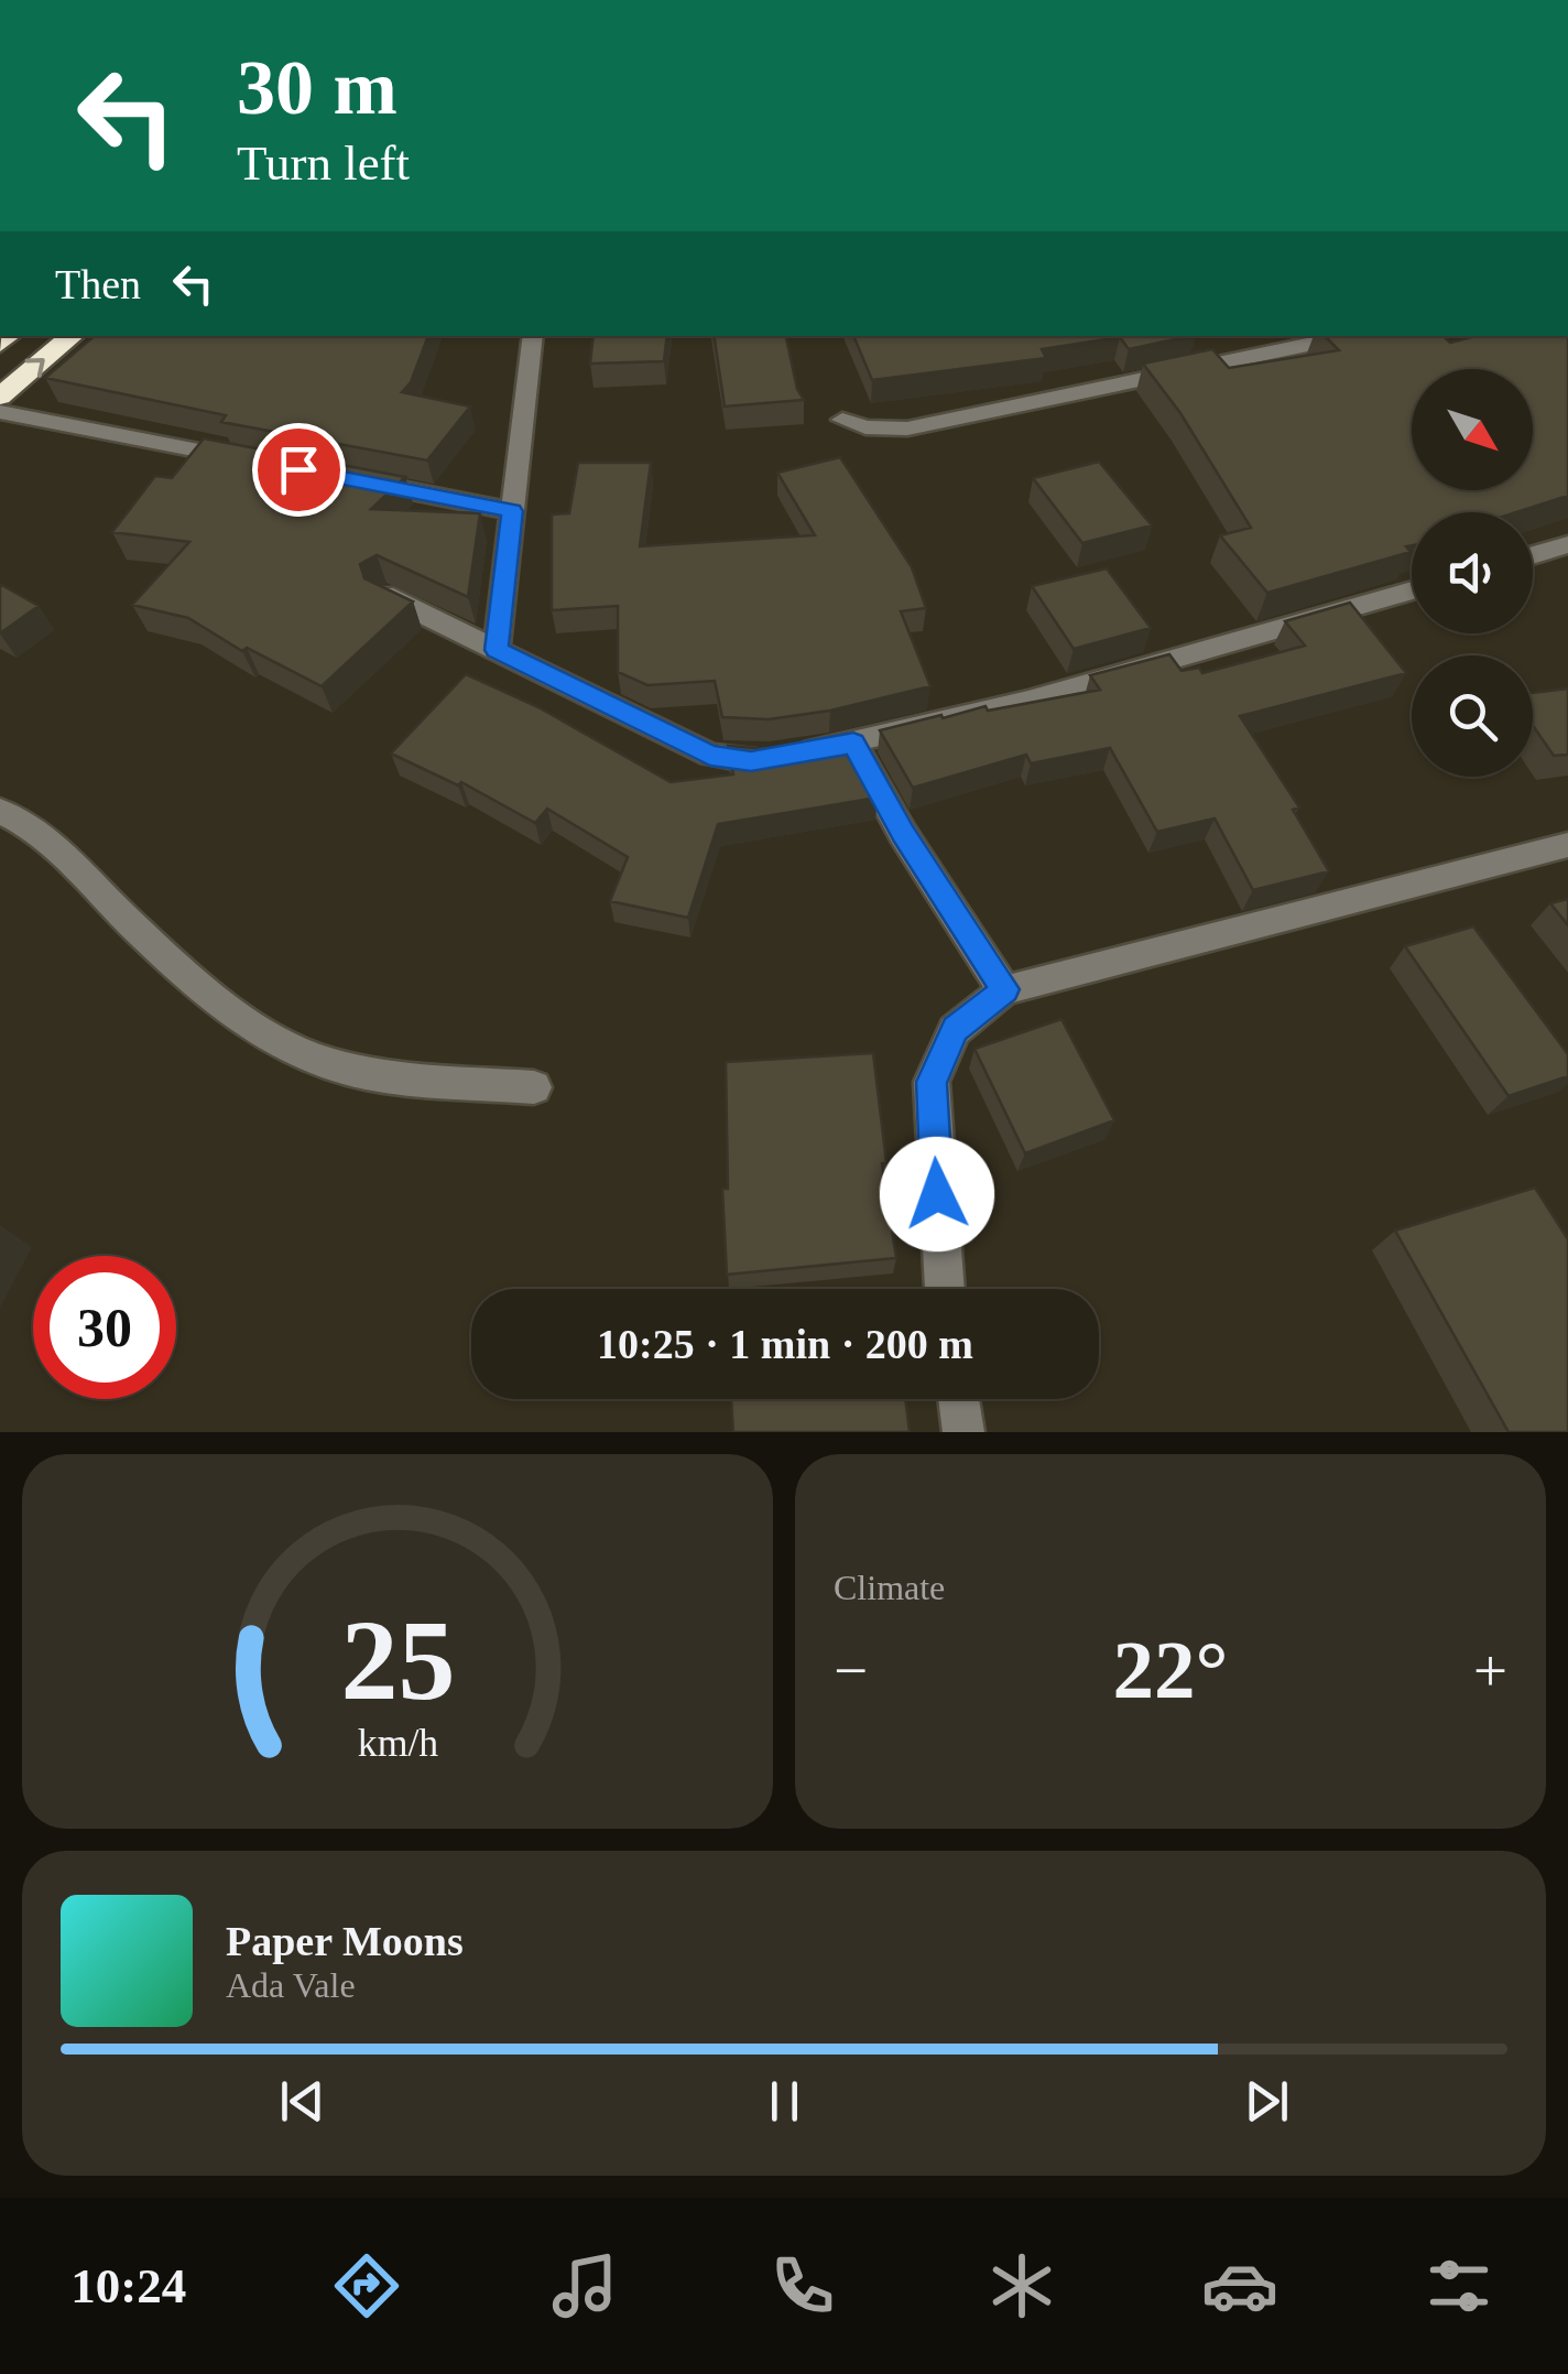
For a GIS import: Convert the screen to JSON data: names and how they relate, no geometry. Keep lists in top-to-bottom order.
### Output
{
  "north": "bottom right",
  "page": {
    "turn": ["30 m", "Turn left"],
    "then": "Then",
    "limit": "30",
    "trip": "10:25 · 1 min · 200 m",
    "tile": "Climate",
    "heat": ["−", "22°", "+"],
    "song": ["Paper Moons", "Ada Vale"],
    "tabs": "10:24",
    "gauge": ["25", "km/h"]
  }
}
